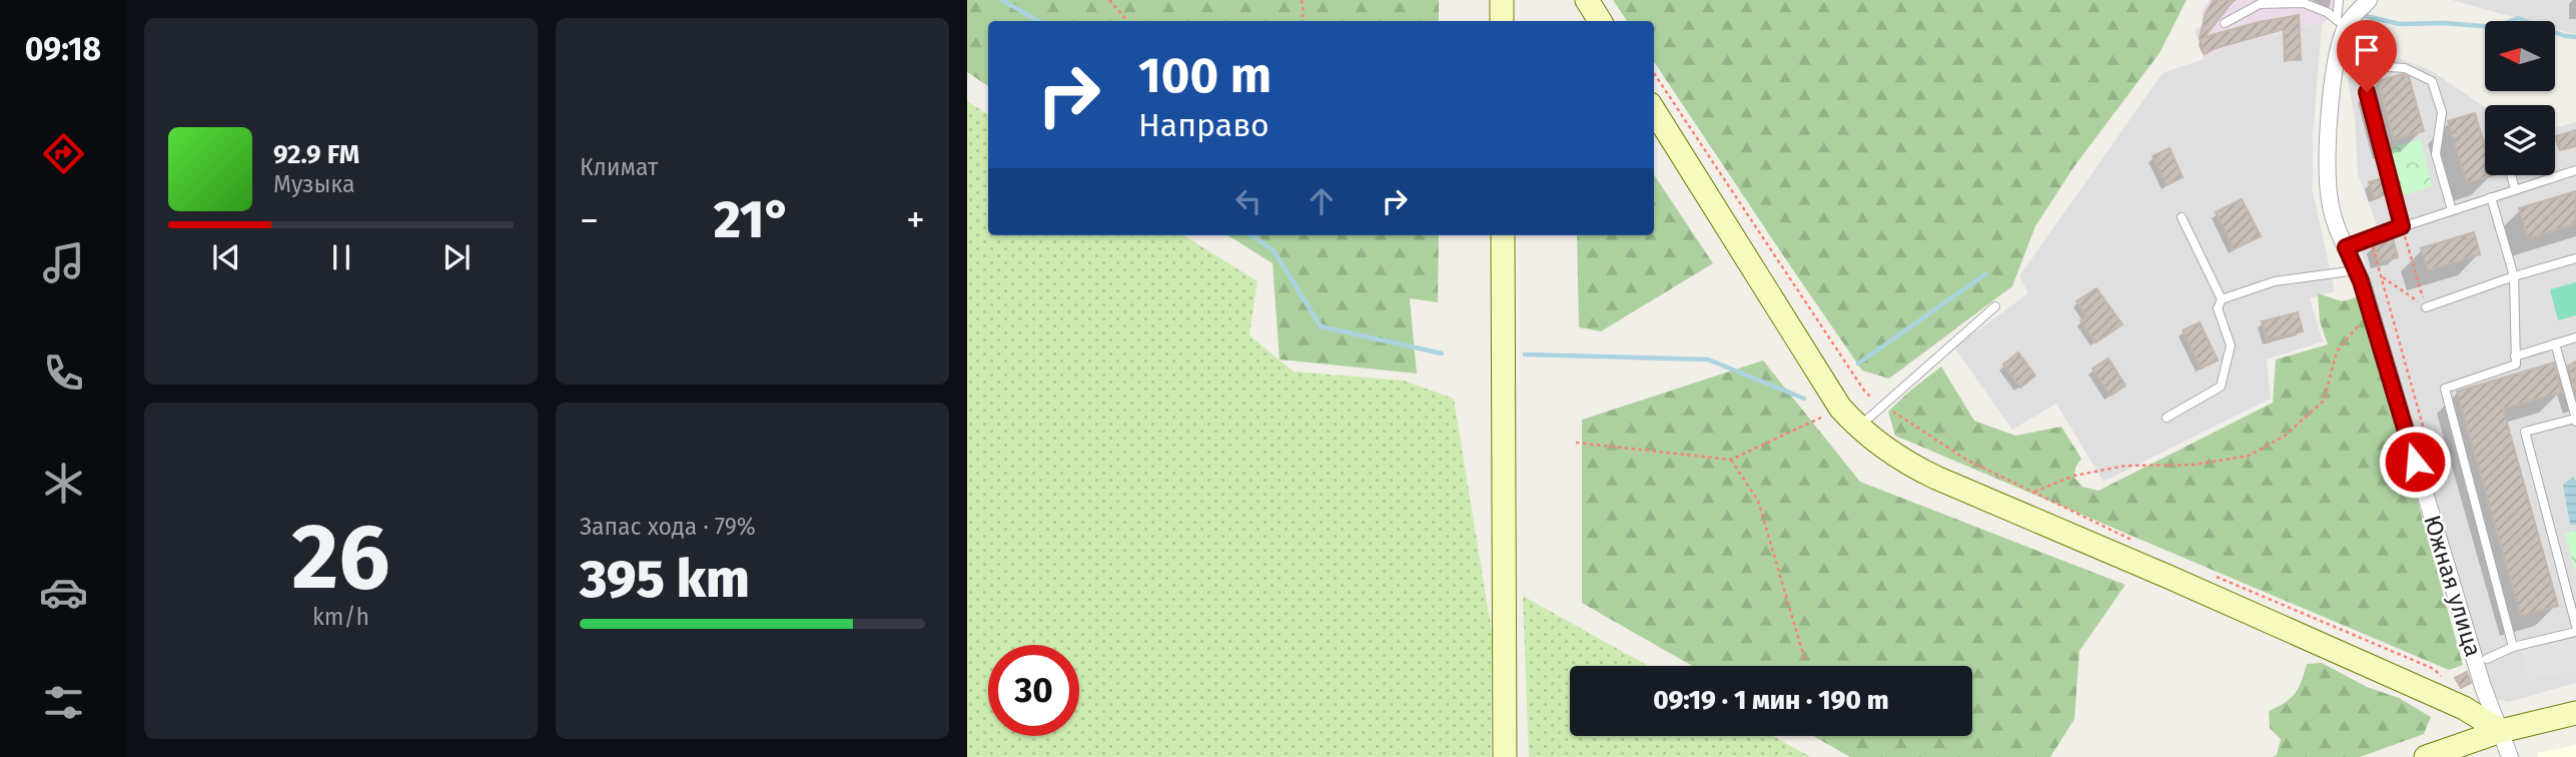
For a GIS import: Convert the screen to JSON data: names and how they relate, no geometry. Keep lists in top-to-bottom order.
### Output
{
  "streets": {
    "street": ["Южная улица"]
  },
  "north": "left",
  "page": {
    "tabs": "09:18",
    "tile": [
      "Климат",
      ["26", "km/h"],
      ["Запас хода · 79%", "395 km"]
    ],
    "turn": ["100 m", "Направо"],
    "song": ["92.9 FM", "Музыка"],
    "heat": ["−", "21°", "+"],
    "limit": "30",
    "trip": "09:19 · 1 мин · 190 m"
  }
}
